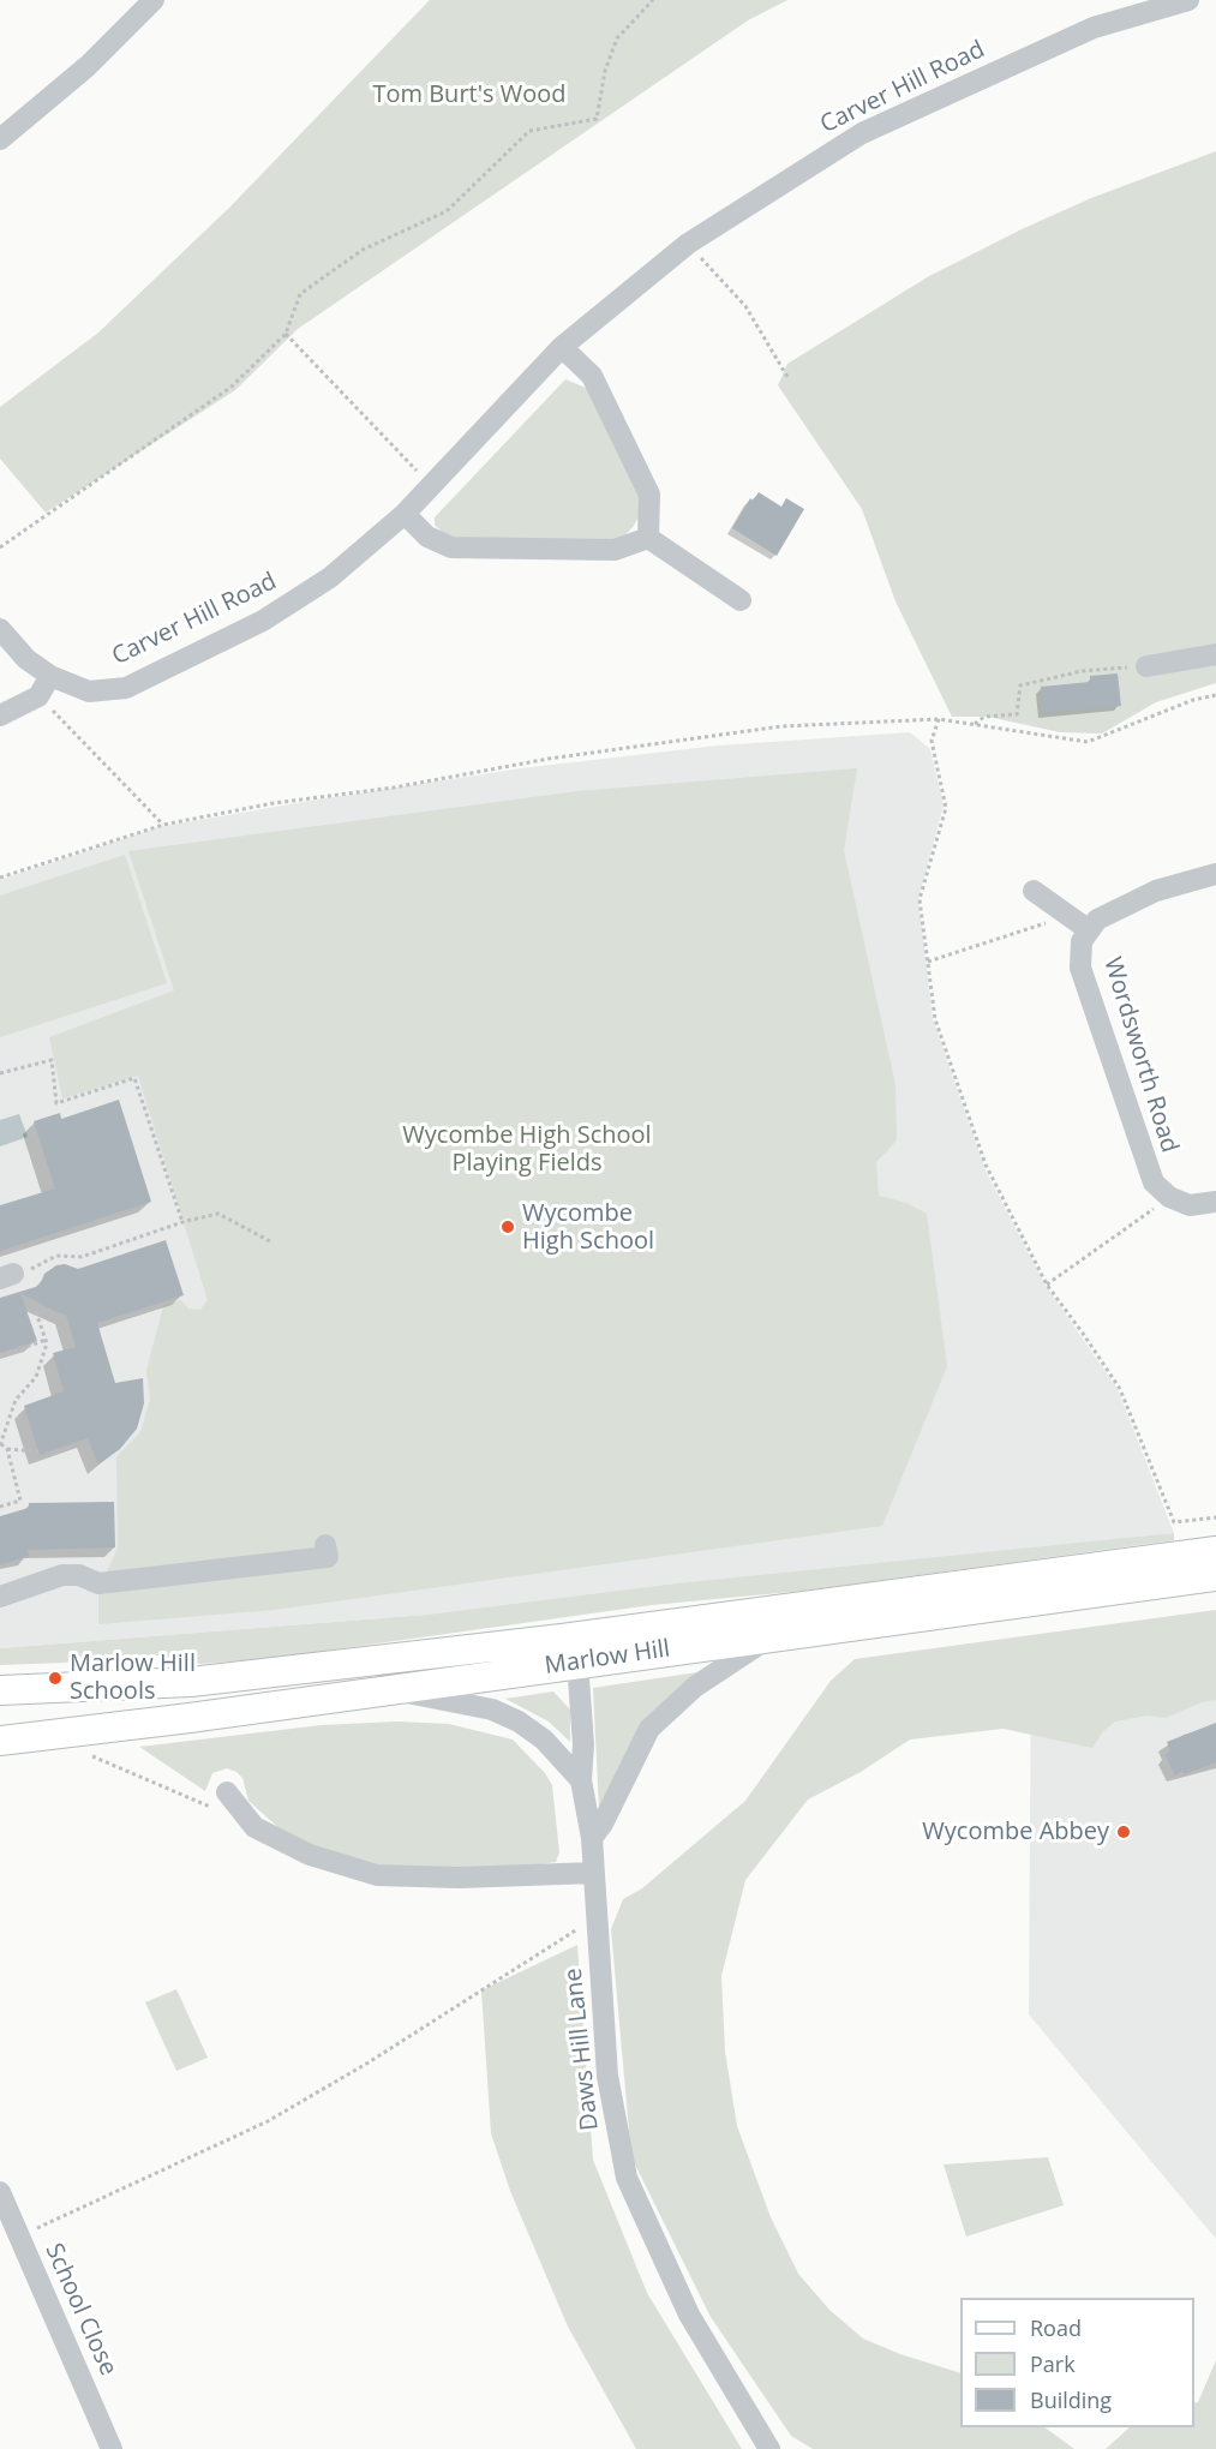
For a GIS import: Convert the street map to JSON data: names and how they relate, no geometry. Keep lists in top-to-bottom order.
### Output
{
  "streets": {
    "main road": ["Marlow Hill"],
    "street": [
      "Carver Hill Road",
      "Wordsworth Road",
      "Daws Hill Lane",
      "School Close"
    ]
  },
  "crossings": [
    ["Marlow Hill", "Daws Hill Lane"]
  ],
  "parks": ["Tom Burt's Wood", "Wycombe High School Playing Fields"],
  "places": ["Wycombe High School", "Marlow Hill Schools", "Wycombe Abbey"],
  "legend": ["Road", "Park", "Building"]
}
